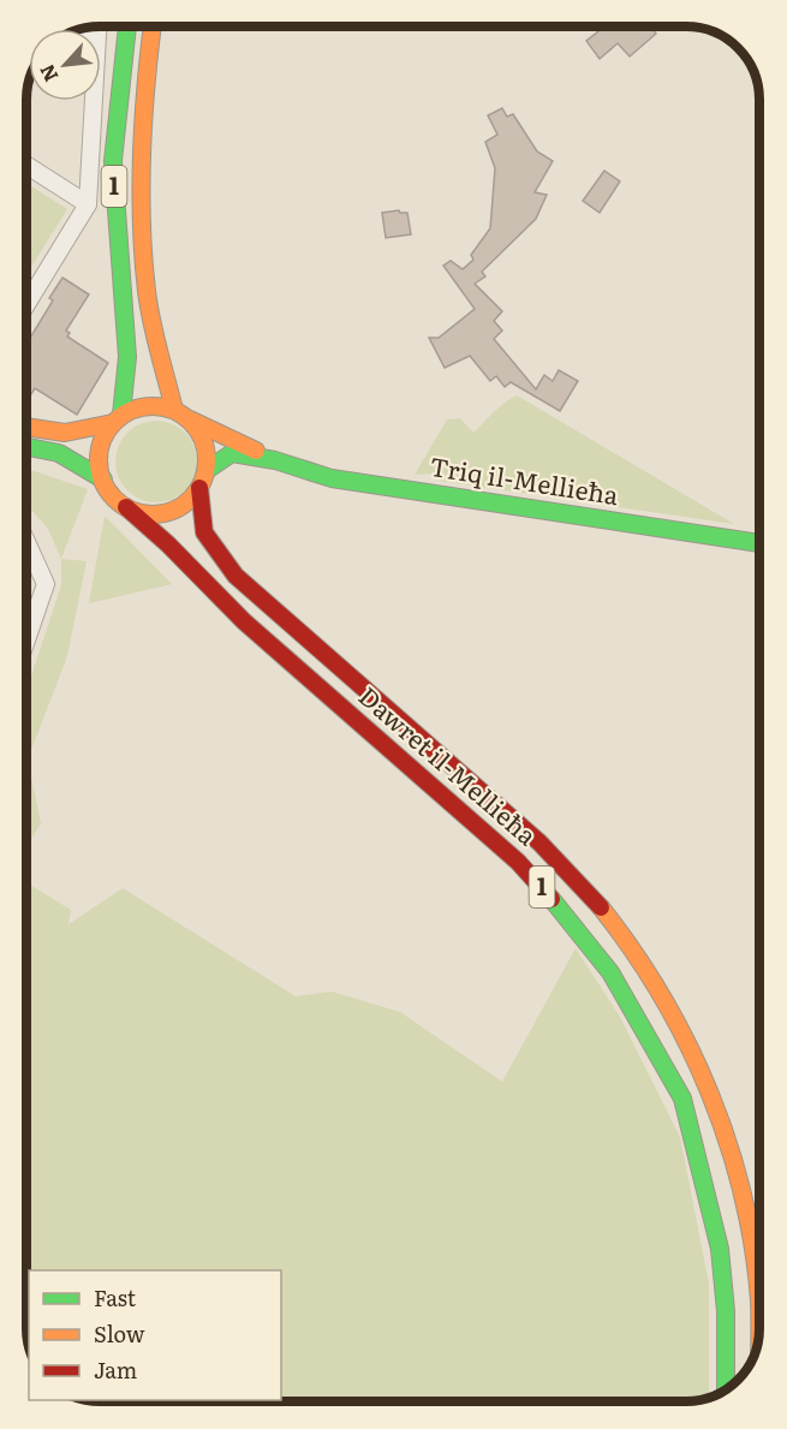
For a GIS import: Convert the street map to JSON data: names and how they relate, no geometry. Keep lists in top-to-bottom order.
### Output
{
  "streets": {
    "main road": ["1", "Triq il-Mellieħa", "Dawret il-Mellieħa"]
  },
  "crossings": [
    ["1", "Triq il-Mellieħa"],
    ["1", "Dawret il-Mellieħa"],
    ["Triq il-Mellieħa", "Dawret il-Mellieħa"]
  ],
  "legend": ["Fast", "Slow", "Jam"],
  "north": "bottom left"
}
